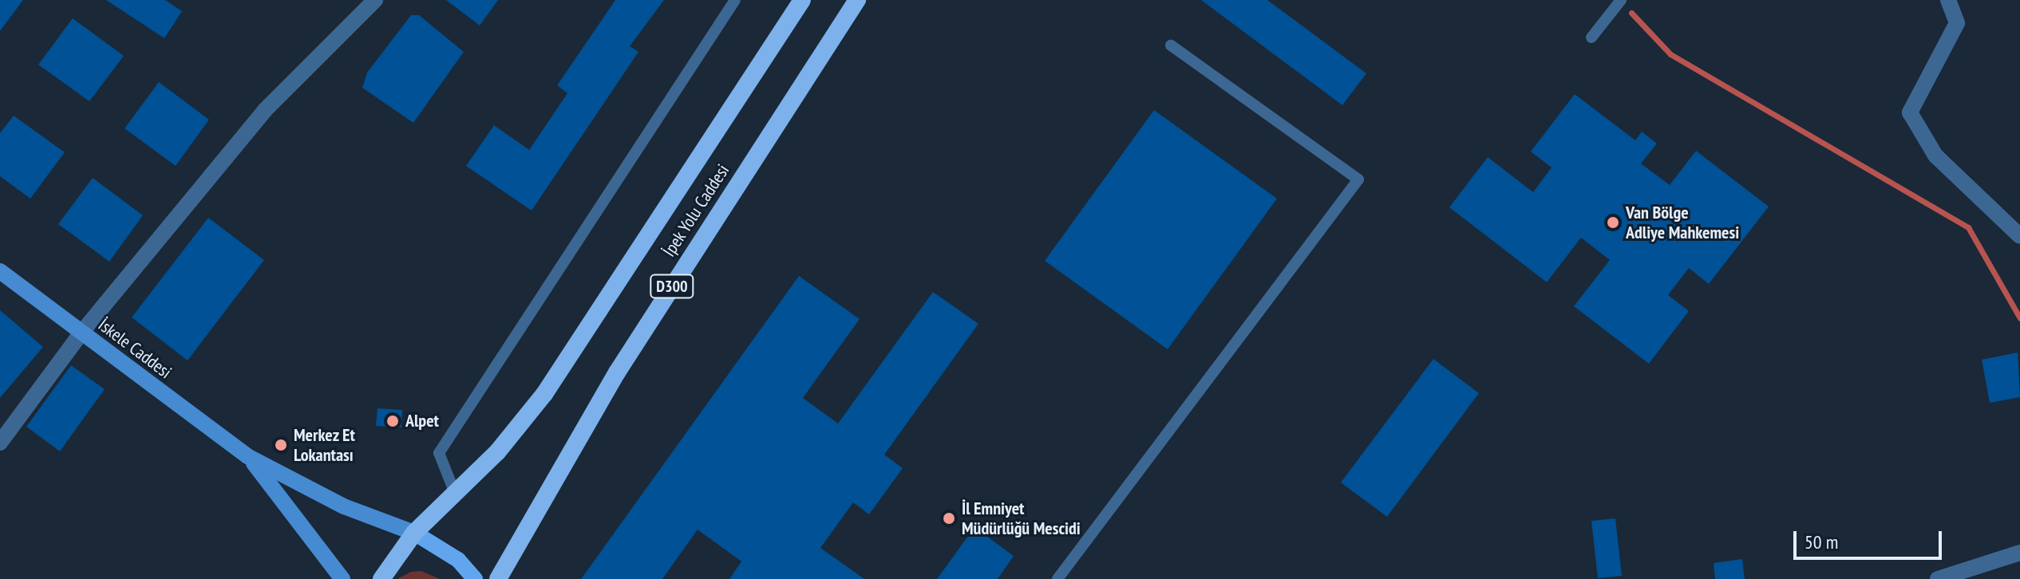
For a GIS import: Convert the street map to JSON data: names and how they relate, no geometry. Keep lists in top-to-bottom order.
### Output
{
  "streets": {
    "highway": ["İpek Yolu Caddesi", "D300"],
    "main road": ["İskele Caddesi"]
  },
  "places": [
    "Van Bölge Adliye Mahkemesi",
    "Alpet",
    "Merkez Et Lokantası",
    "İl Emniyet Müdürlüğü Mescidi"
  ],
  "scale_bar": "50 m"
}
